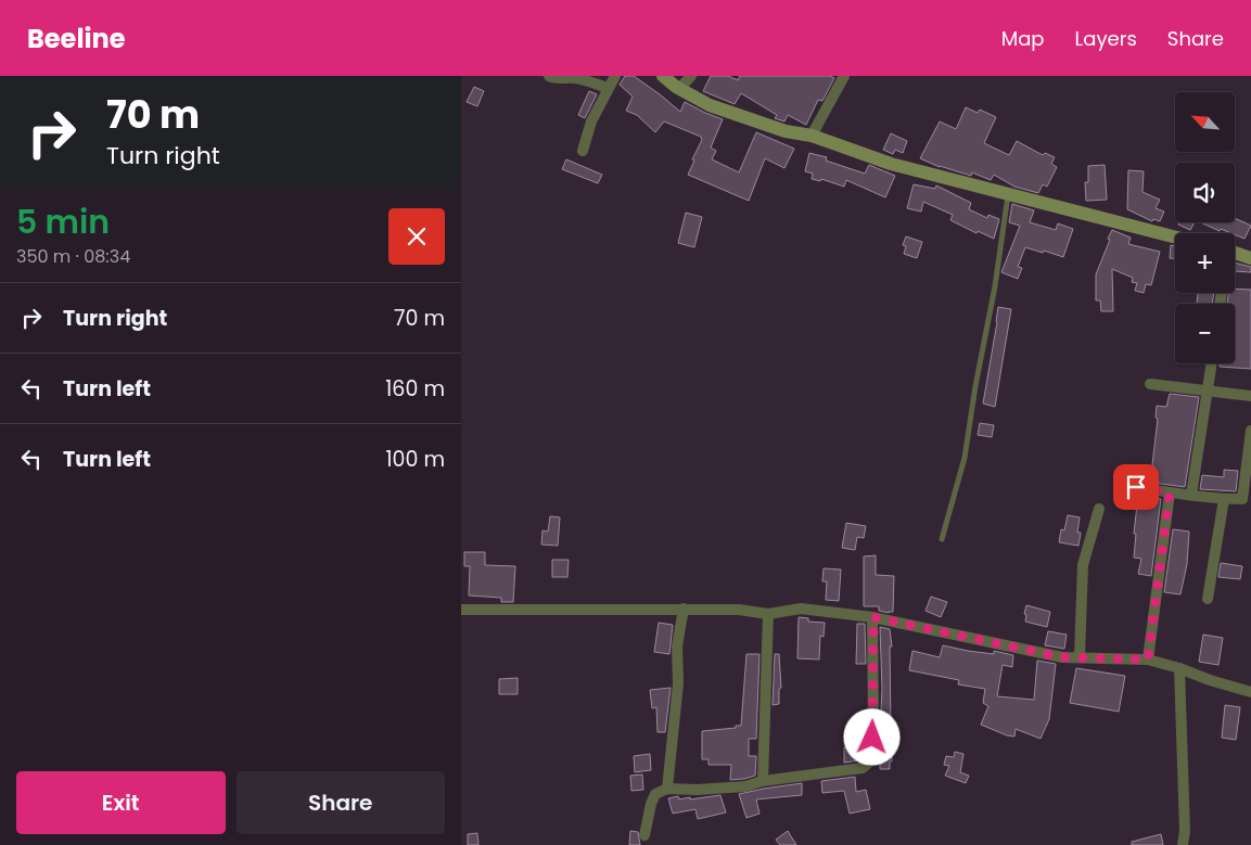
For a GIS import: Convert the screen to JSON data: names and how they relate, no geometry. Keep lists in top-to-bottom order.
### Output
{
  "north": "top left",
  "page": {
    "header": "Beeline",
    "nav": ["Map", "Layers", "Share"],
    "turn": ["70 m", "Turn right"],
    "map_buttons": ["+", "−"],
    "heading": ["5 min", "350 m · 08:34"],
    "list": [
      {
        "name": "Turn right",
        "value": "70 m"
      },
      {
        "name": "Turn left",
        "value": "160 m"
      },
      {
        "name": "Turn left",
        "value": "100 m"
      }
    ],
    "buttons": ["Exit", "Share"]
  }
}
